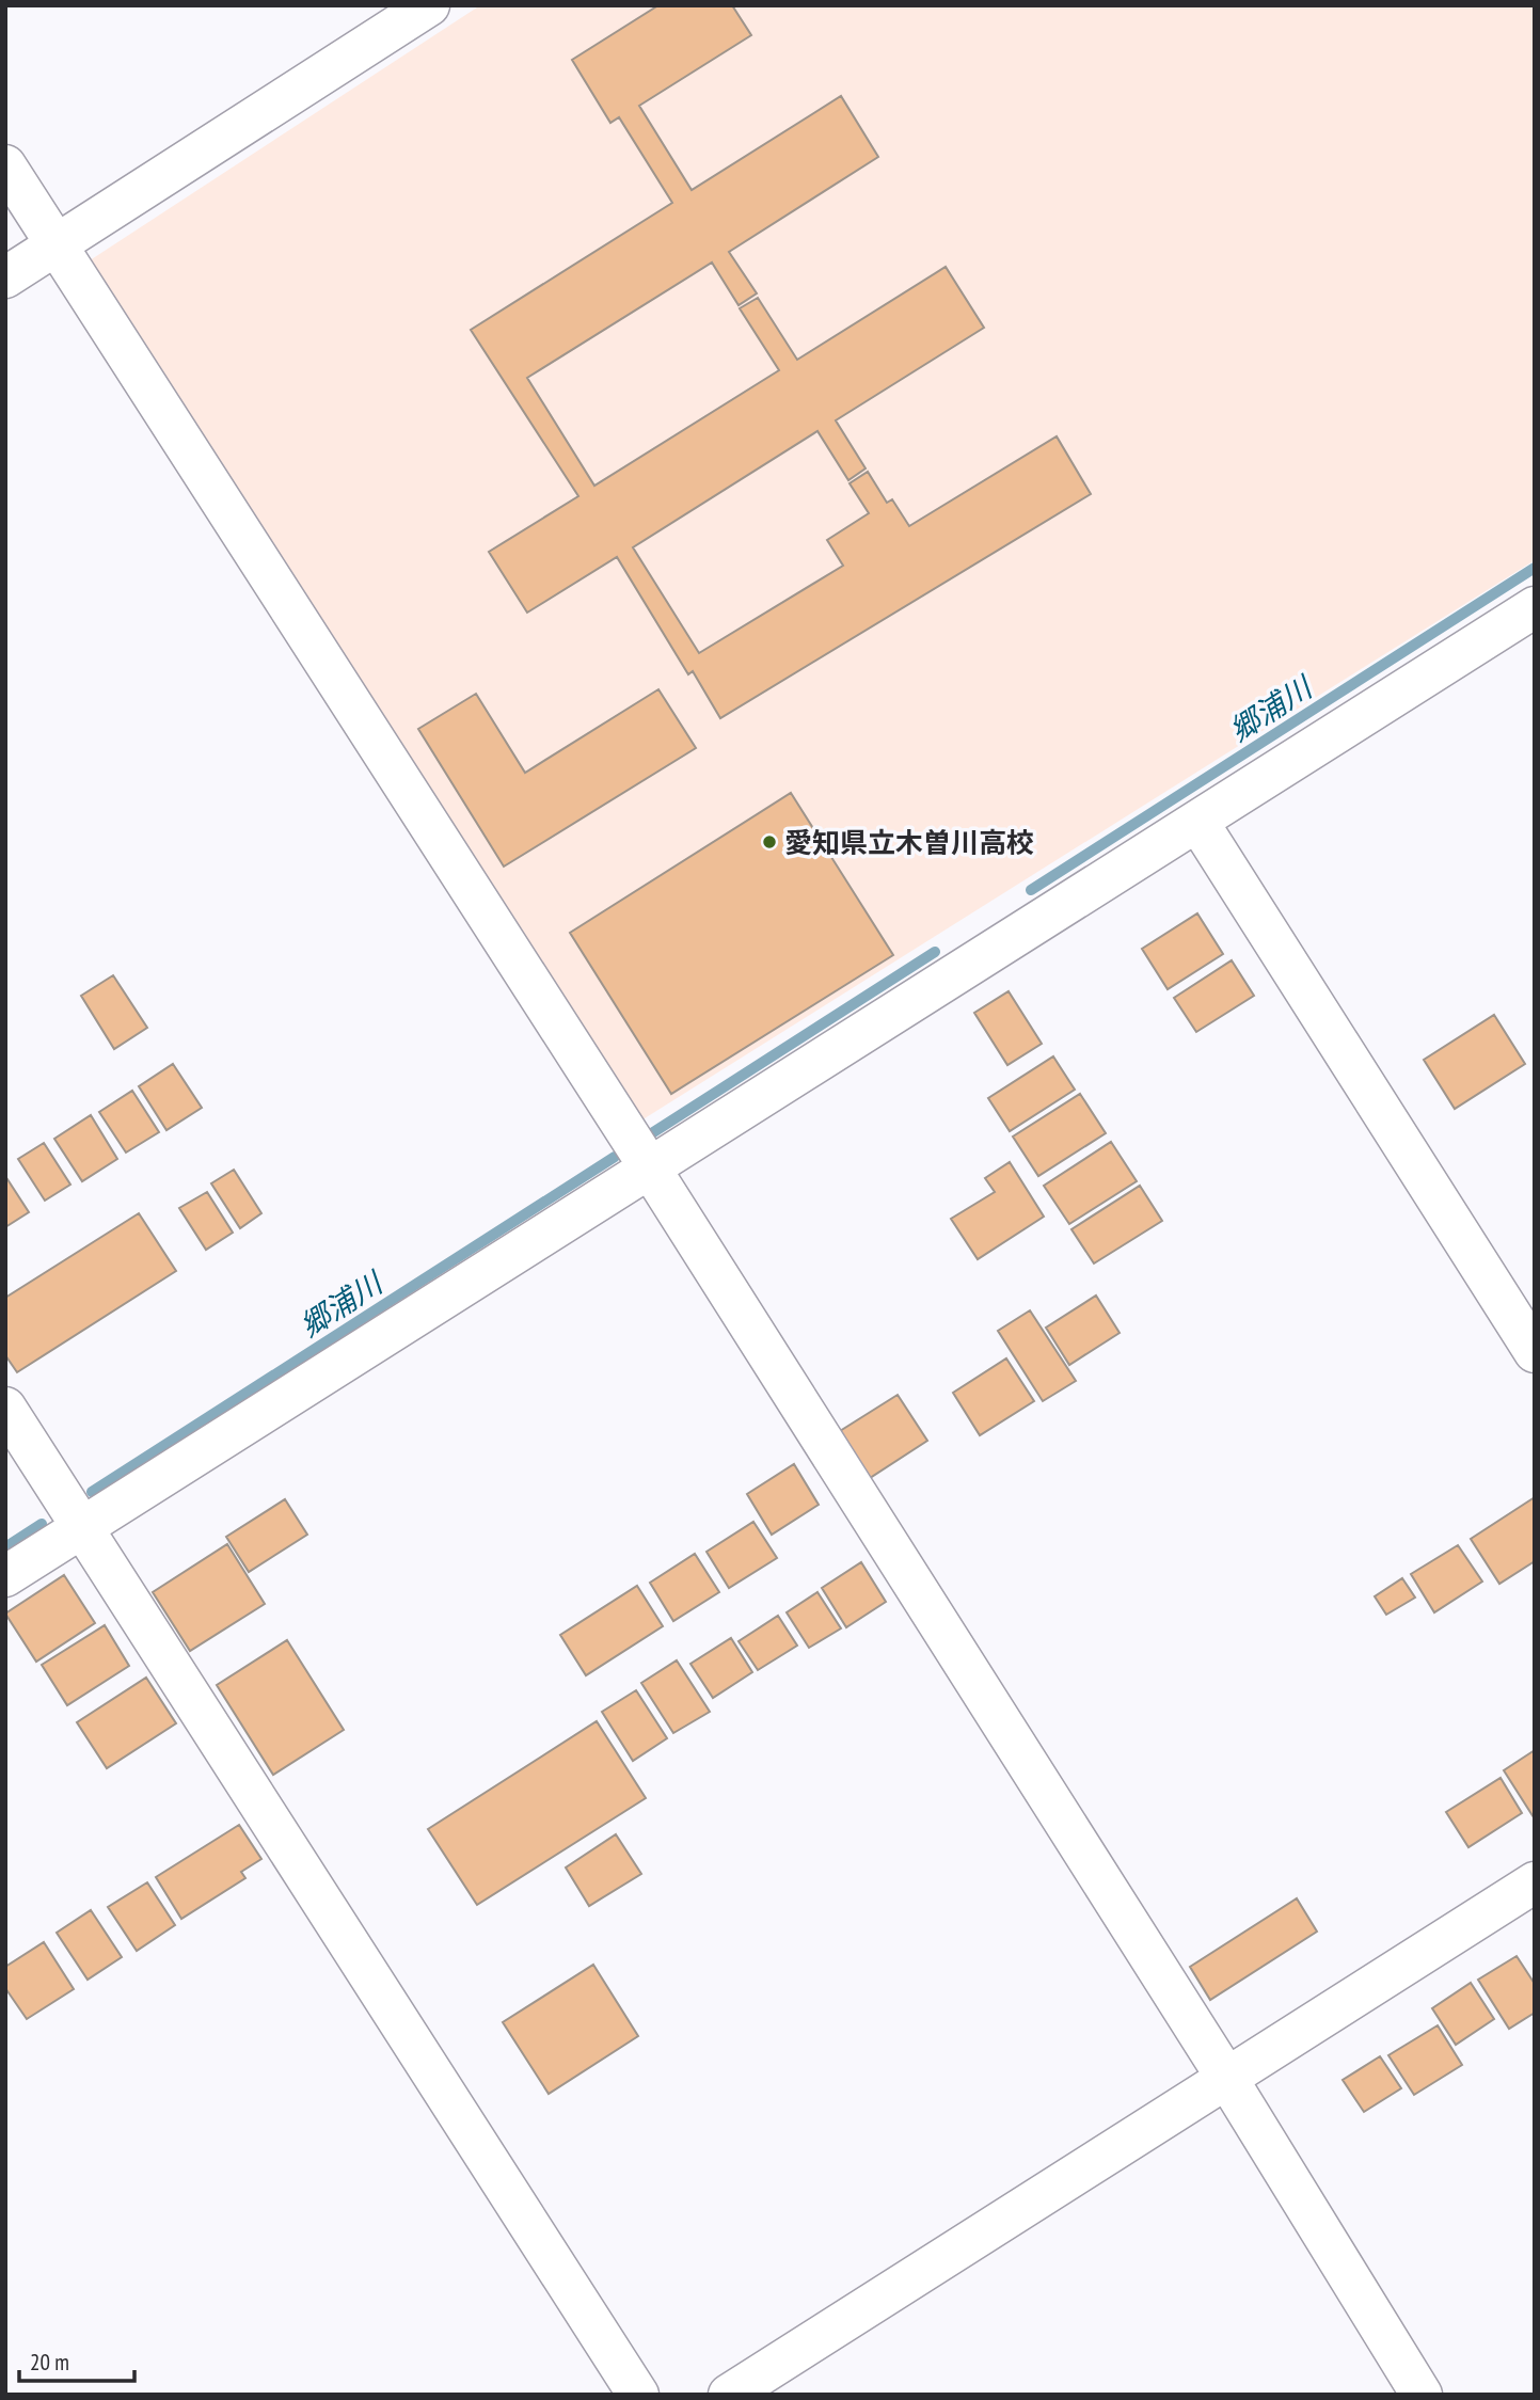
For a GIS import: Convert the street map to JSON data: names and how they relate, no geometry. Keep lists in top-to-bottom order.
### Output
{
  "water": ["郷浦川"],
  "places": ["愛知県立木曽川高校"],
  "scale_bar": "20 m"
}
